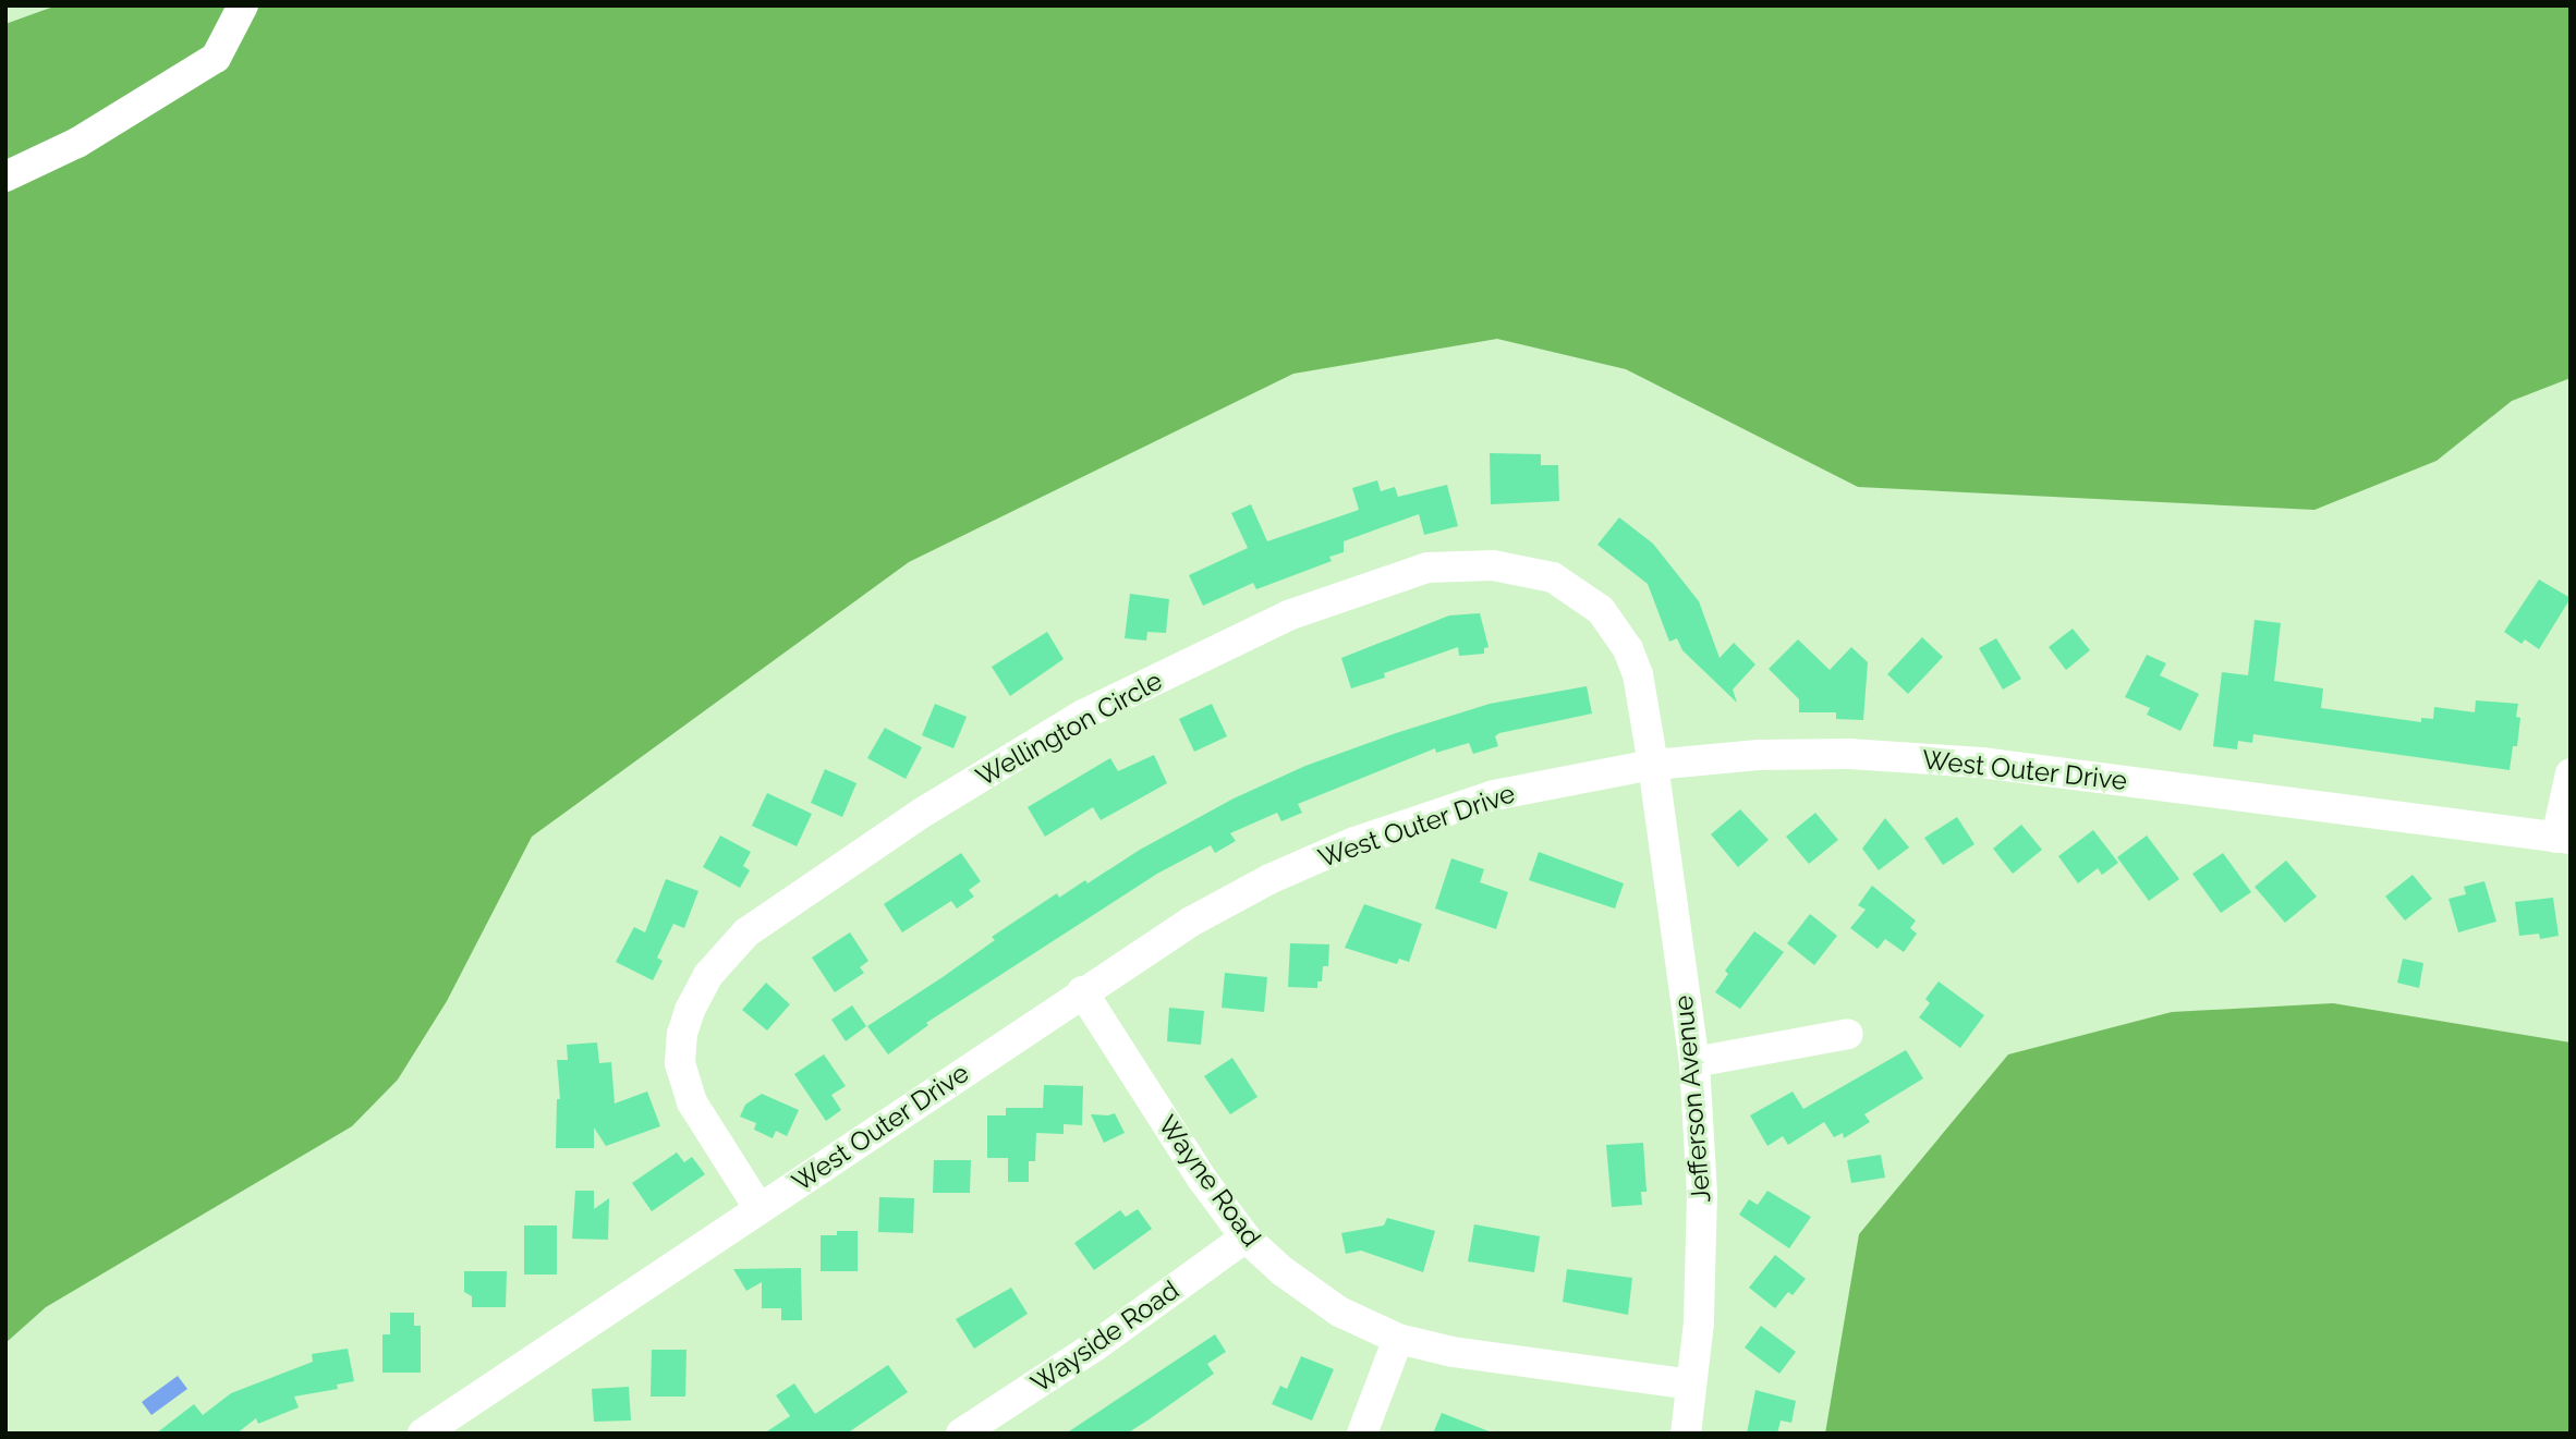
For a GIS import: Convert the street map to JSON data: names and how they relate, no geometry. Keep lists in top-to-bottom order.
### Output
{
  "streets": {
    "street": [
      "Wellington Circle",
      "West Outer Drive",
      "Jefferson Avenue",
      "Wayne Road",
      "Wayside Road"
    ]
  },
  "crossings": [
    ["Wellington Circle", "West Outer Drive"],
    ["Wellington Circle", "Jefferson Avenue"],
    ["West Outer Drive", "Jefferson Avenue"],
    ["West Outer Drive", "Wayne Road"],
    ["Jefferson Avenue", "Wayne Road"],
    ["Wayne Road", "Wayside Road"]
  ]
}
